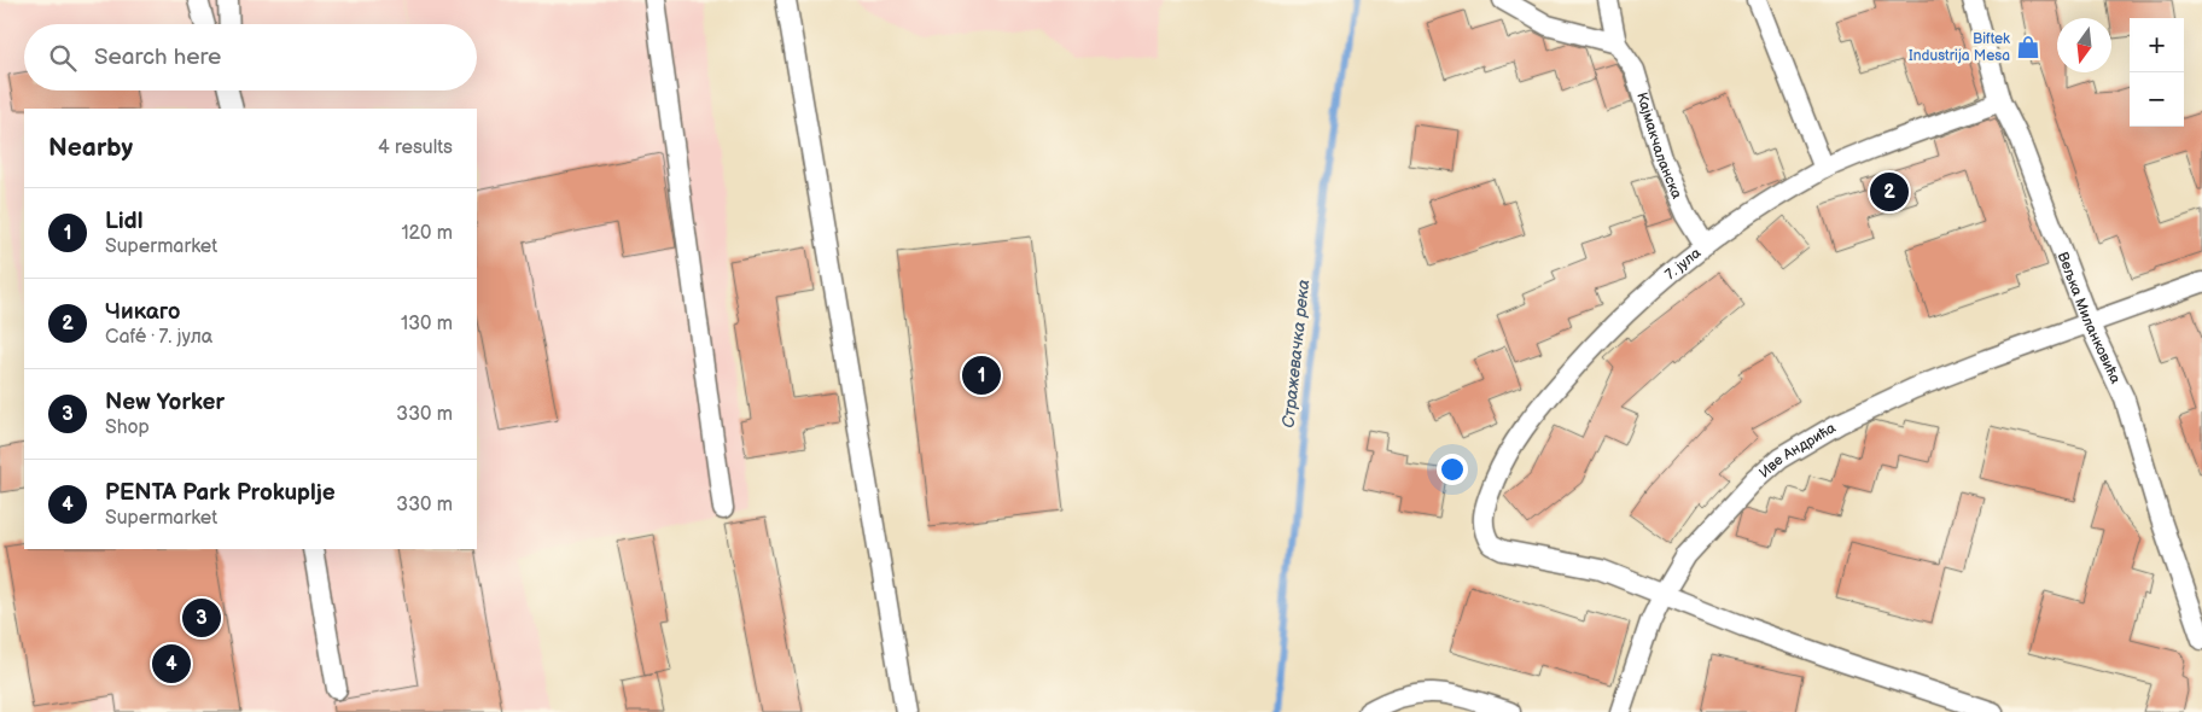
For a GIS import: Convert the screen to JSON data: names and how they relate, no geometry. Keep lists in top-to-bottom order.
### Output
{
  "streets": {
    "street": [
      "Кајмакчаланска",
      "7. јула",
      "Вељка Миланковића",
      "Иве Андрића"
    ]
  },
  "crossings": [
    ["Кајмакчаланска", "7. јула"],
    ["7. јула", "Вељка Миланковића"],
    ["7. јула", "Иве Андрића"],
    ["Вељка Миланковића", "Иве Андрића"]
  ],
  "water": ["Стражевачка река"],
  "places": {
    "shop": ["Biftek Industrija Mesa"]
  },
  "north": "bottom",
  "page": {
    "map_buttons": ["+", "−"],
    "search": "Search here",
    "heading": ["Nearby", "4 results"],
    "pins": [
      "2",
      "1",
      "3",
      "4"
    ],
    "list": [
      {
        "mark": "1",
        "name": "Lidl",
        "note": "Supermarket",
        "value": "120 m"
      },
      {
        "mark": "2",
        "name": "Чикаго",
        "note": "Café · 7. јула",
        "value": "130 m"
      },
      {
        "mark": "3",
        "name": "New Yorker",
        "note": "Shop",
        "value": "330 m"
      },
      {
        "mark": "4",
        "name": "PENTA Park Prokuplje",
        "note": "Supermarket",
        "value": "330 m"
      }
    ]
  }
}
